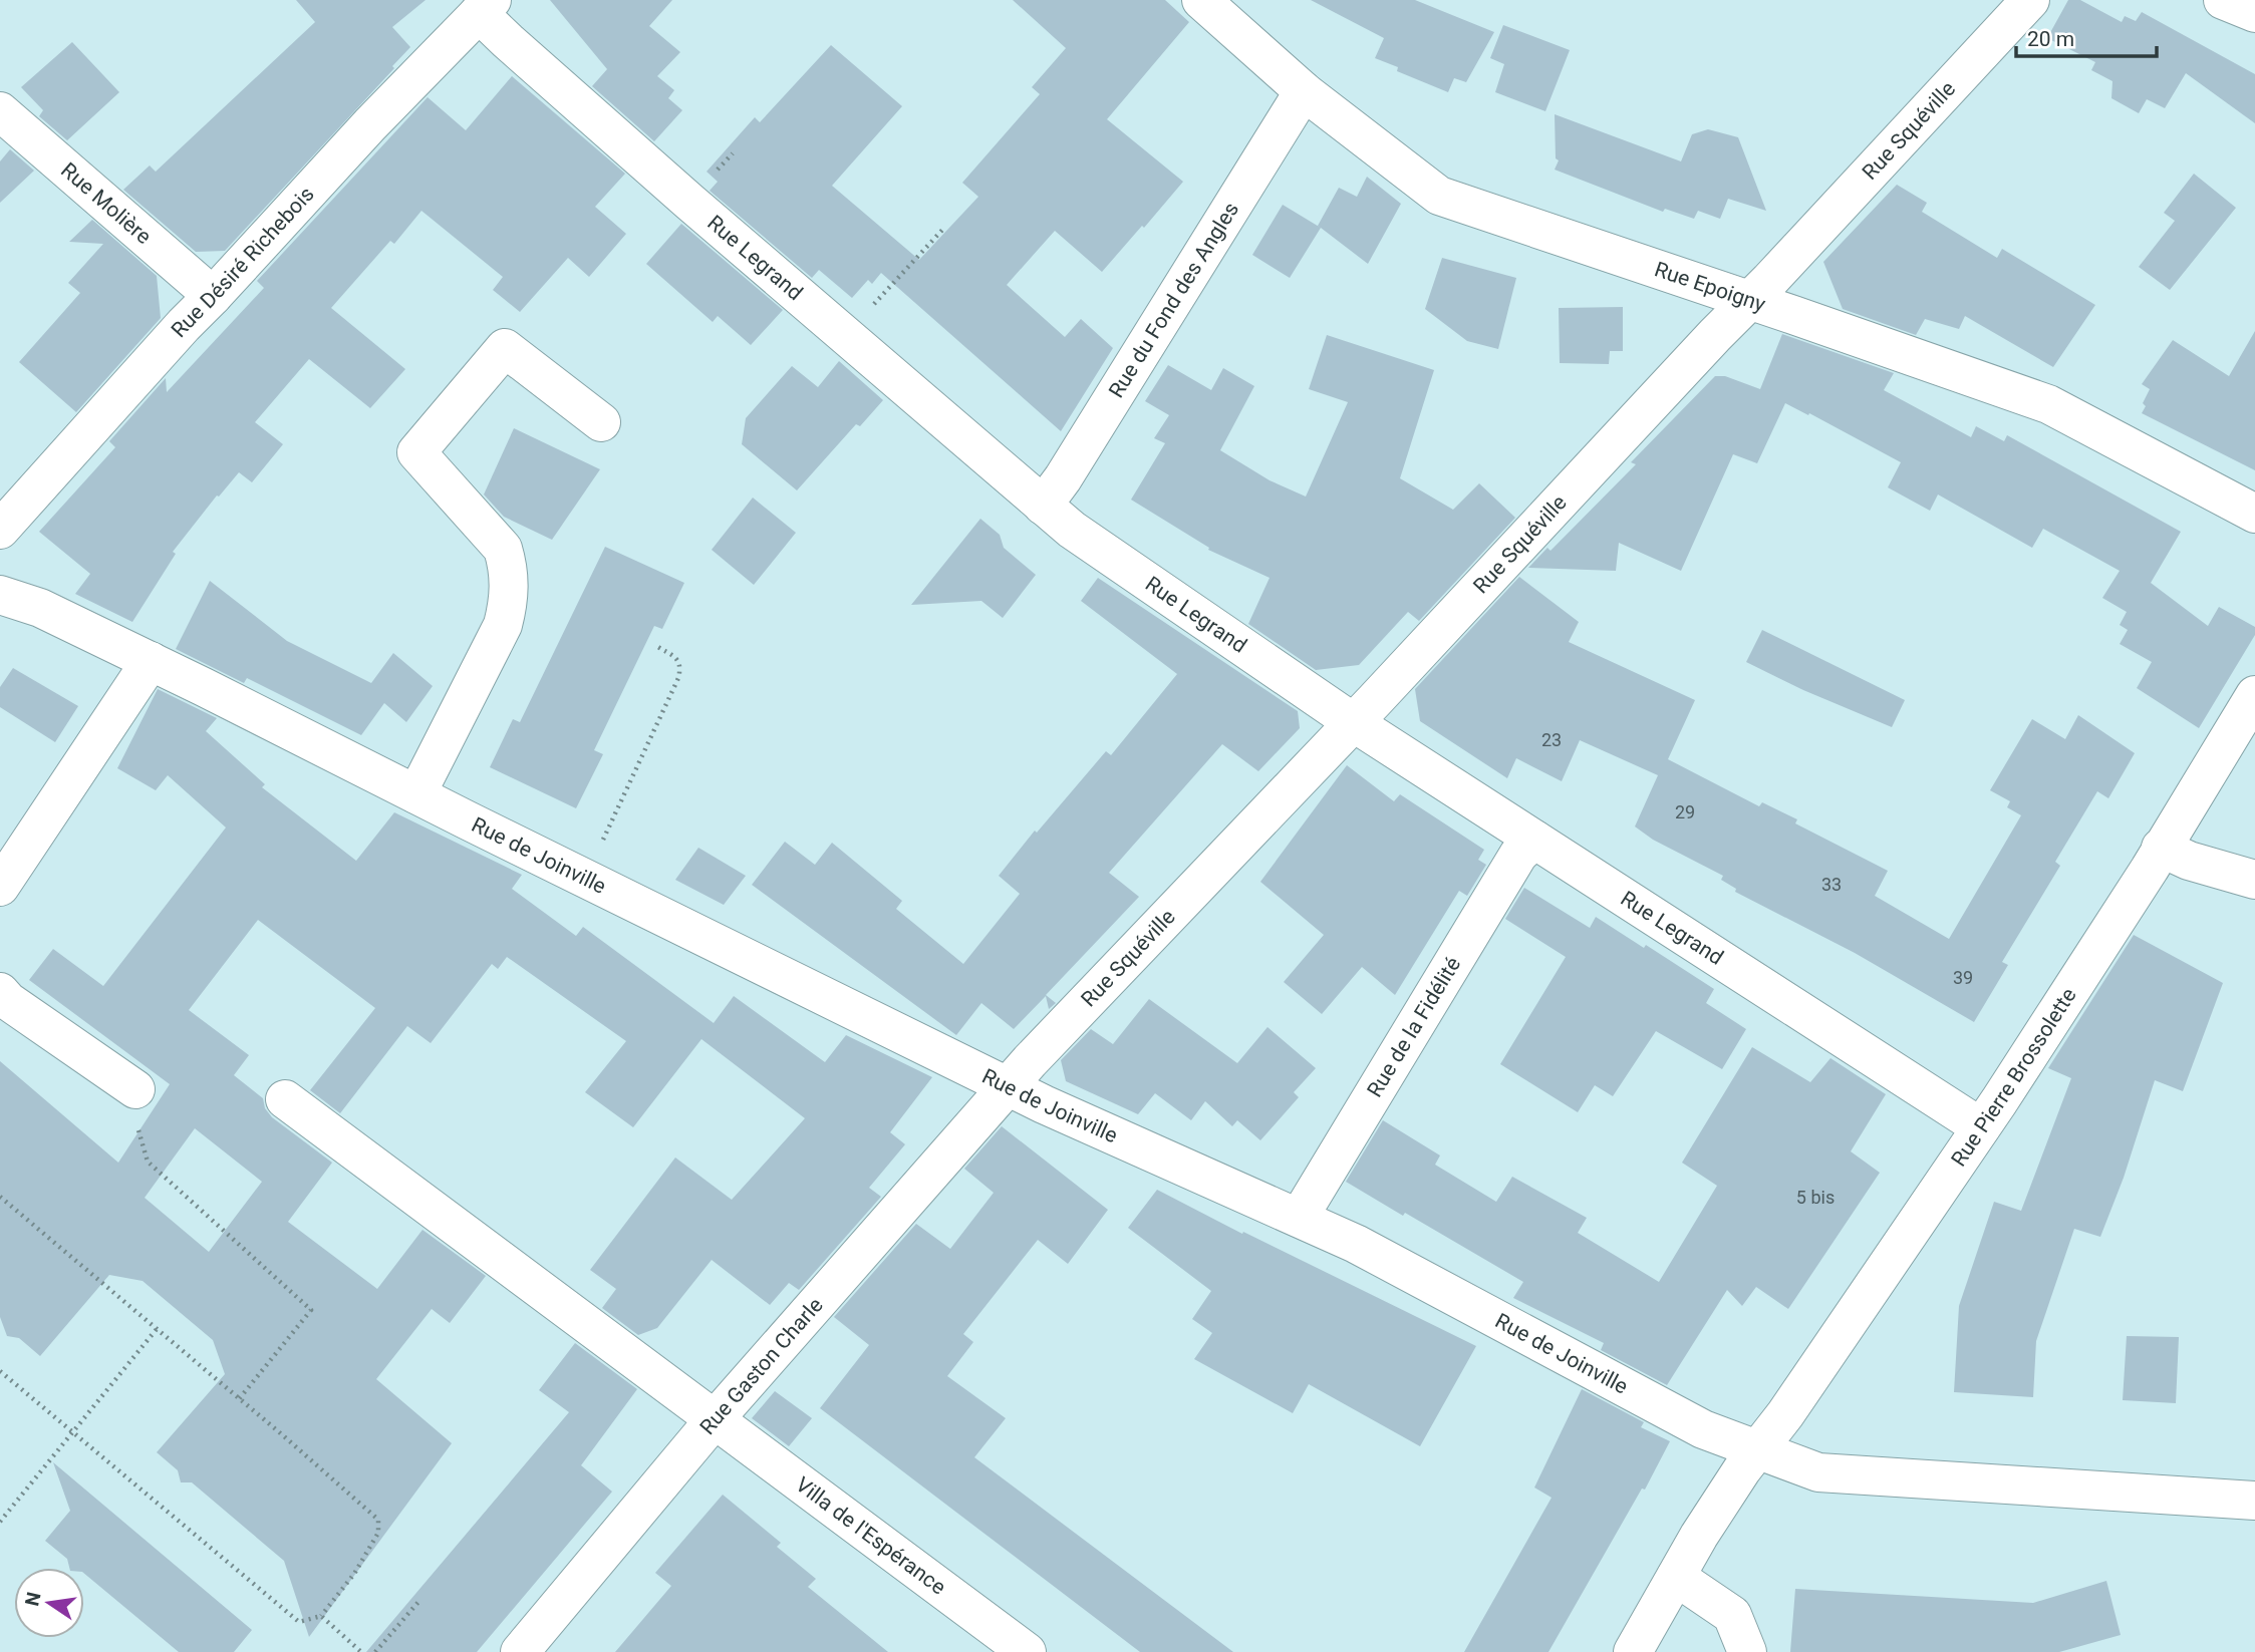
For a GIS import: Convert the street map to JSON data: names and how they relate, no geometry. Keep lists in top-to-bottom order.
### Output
{
  "streets": {
    "street": [
      "Rue Squéville",
      "Rue Molière",
      "Rue Legrand",
      "Rue Désiré Richebois",
      "Rue Epoigny",
      "Rue du Fond des Angles",
      "Rue de Joinville",
      "Rue de la Fidélité",
      "Rue Pierre Brossolette",
      "Rue Gaston Charle",
      "Villa de l'Espérance"
    ]
  },
  "crossings": [
    ["Rue Squéville", "Rue Legrand"],
    ["Rue Squéville", "Rue Epoigny"],
    ["Rue Squéville", "Rue de Joinville"],
    ["Rue Squéville", "Rue Gaston Charle"],
    ["Rue Molière", "Rue Désiré Richebois"],
    ["Rue Legrand", "Rue Désiré Richebois"],
    ["Rue Legrand", "Rue du Fond des Angles"],
    ["Rue Legrand", "Rue de la Fidélité"],
    ["Rue Legrand", "Rue Pierre Brossolette"],
    ["Rue Epoigny", "Rue du Fond des Angles"],
    ["Rue de Joinville", "Rue de la Fidélité"],
    ["Rue de Joinville", "Rue Pierre Brossolette"],
    ["Rue de Joinville", "Rue Gaston Charle"],
    ["Rue Gaston Charle", "Villa de l'Espérance"]
  ],
  "house_numbers": [
    "23",
    "29",
    "33",
    "39",
    "5 bis"
  ],
  "scale_bar": "20 m",
  "north": "left"
}
